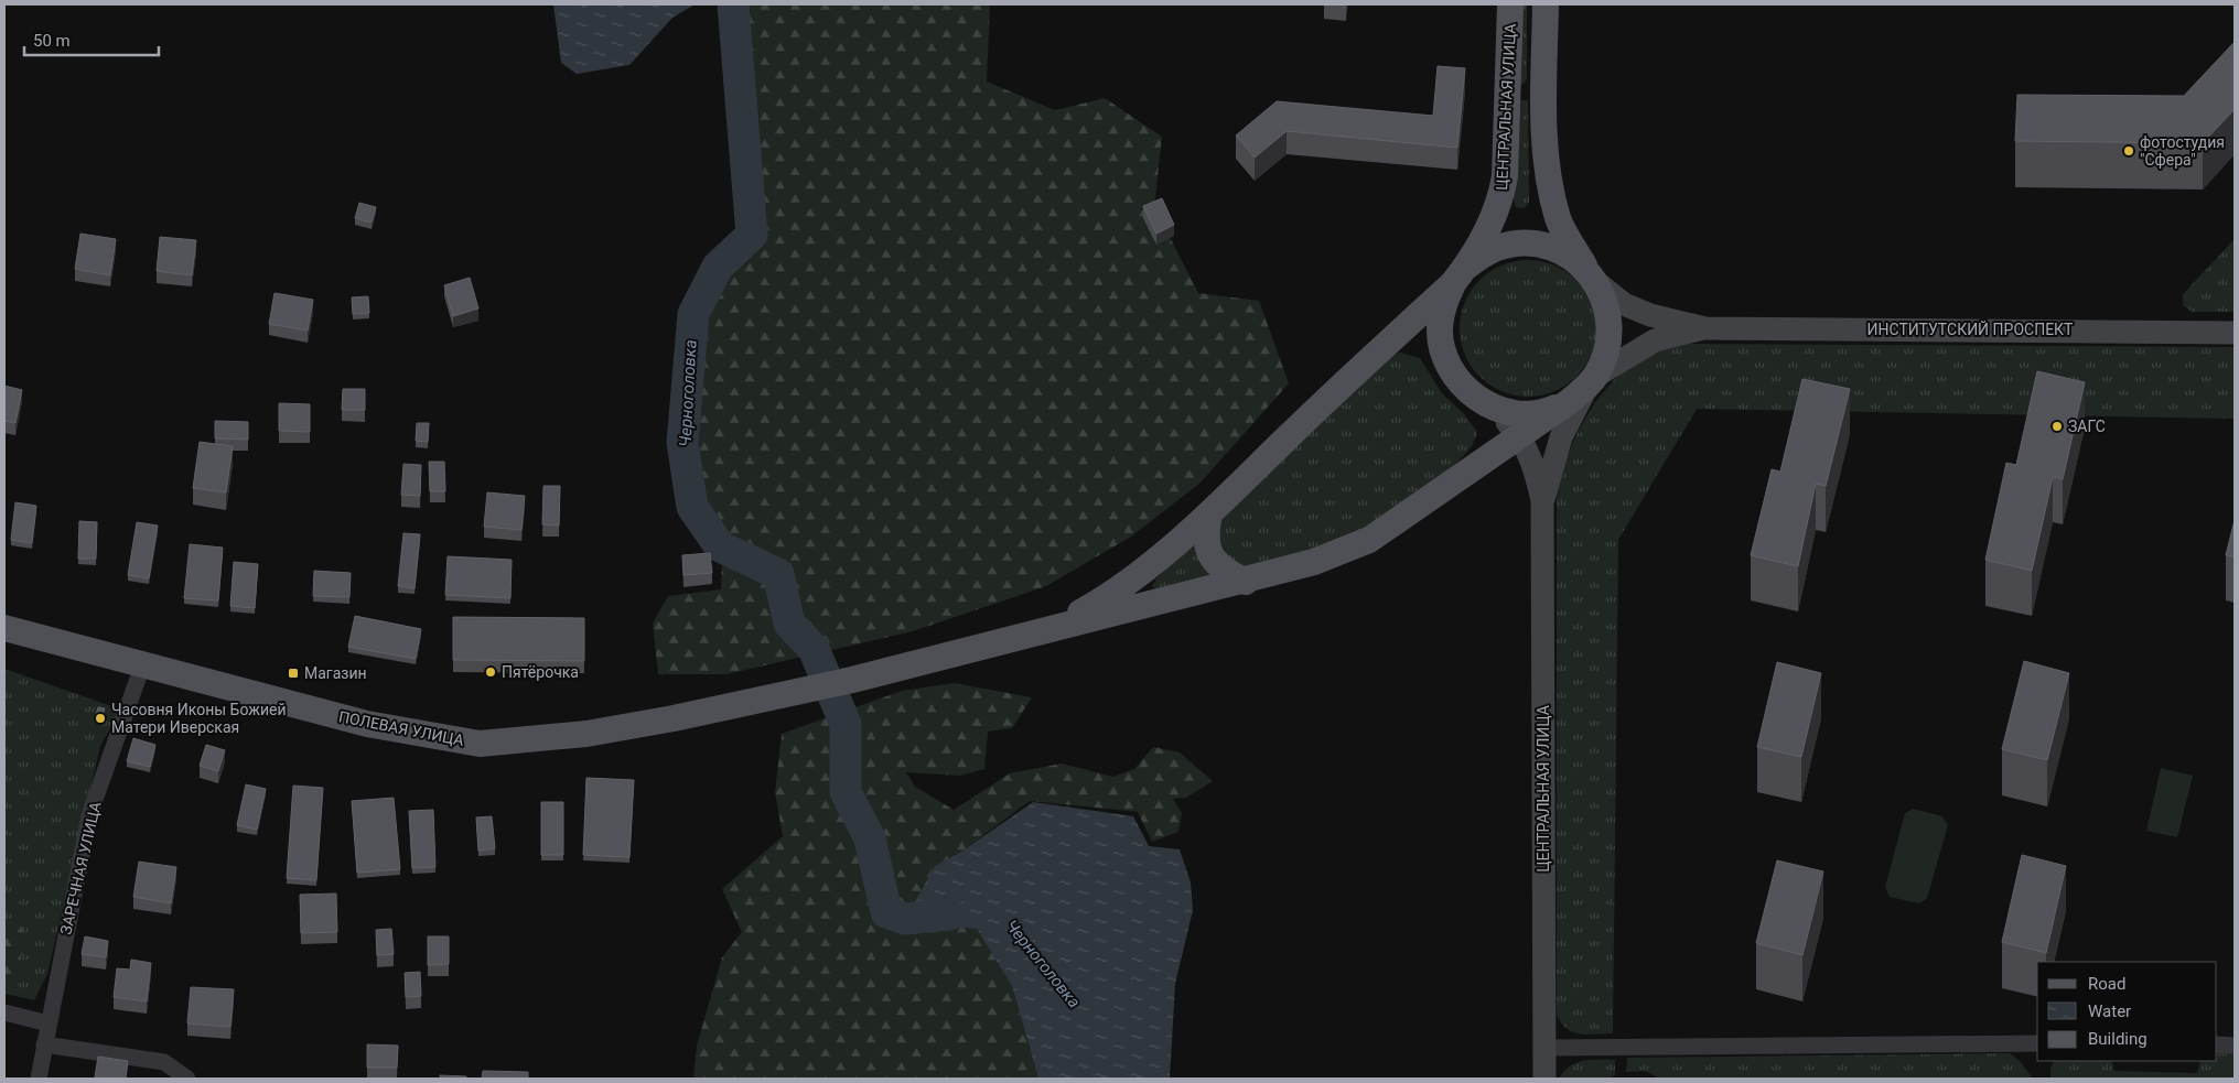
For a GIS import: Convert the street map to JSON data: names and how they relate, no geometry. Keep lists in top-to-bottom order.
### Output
{
  "streets": {
    "main road": ["ЦЕНТРАЛЬНАЯ УЛИЦА", "ПОЛЕВАЯ УЛИЦА"],
    "street": ["ИНСТИТУТСКИЙ ПРОСПЕКТ", "ЗАРЕЧНАЯ УЛИЦА"]
  },
  "crossings": [
    ["ПОЛЕВАЯ УЛИЦА", "ЗАРЕЧНАЯ УЛИЦА"]
  ],
  "water": ["Черноголовка"],
  "places": {
    "other": [
      "фотостудия \"Сфера\"",
      "ЗАГС",
      "Пятёрочка",
      "Часовня Иконы Божией Матери Иверская"
    ],
    "transit": ["Магазин"]
  },
  "legend": ["Road", "Water", "Building"],
  "scale_bar": "50 m"
}
